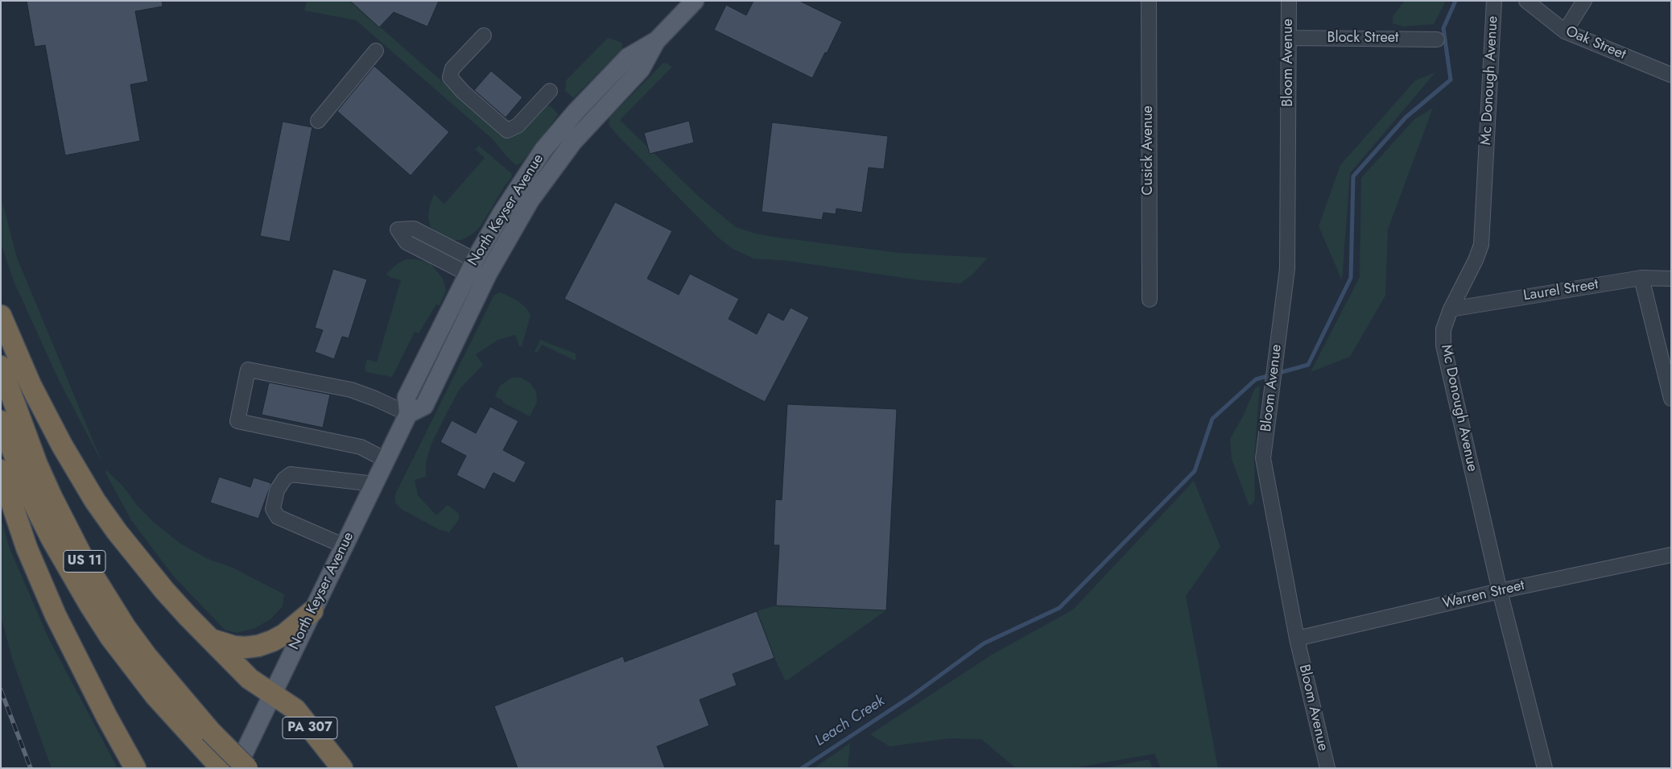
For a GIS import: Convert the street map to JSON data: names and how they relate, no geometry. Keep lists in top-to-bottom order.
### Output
{
  "streets": {
    "highway": ["US 11", "PA 307"],
    "main road": ["North Keyser Avenue"],
    "street": [
      "Block Street",
      "Oak Street",
      "Bloom Avenue",
      "Mc Donough Avenue",
      "Cusick Avenue",
      "Laurel Street",
      "Warren Street"
    ]
  },
  "crossings": [
    ["Block Street", "Bloom Avenue"],
    ["Bloom Avenue", "Warren Street"],
    ["Mc Donough Avenue", "Laurel Street"],
    ["Mc Donough Avenue", "Warren Street"],
    ["North Keyser Avenue", "PA 307"]
  ],
  "water": ["Leach Creek"]
}
